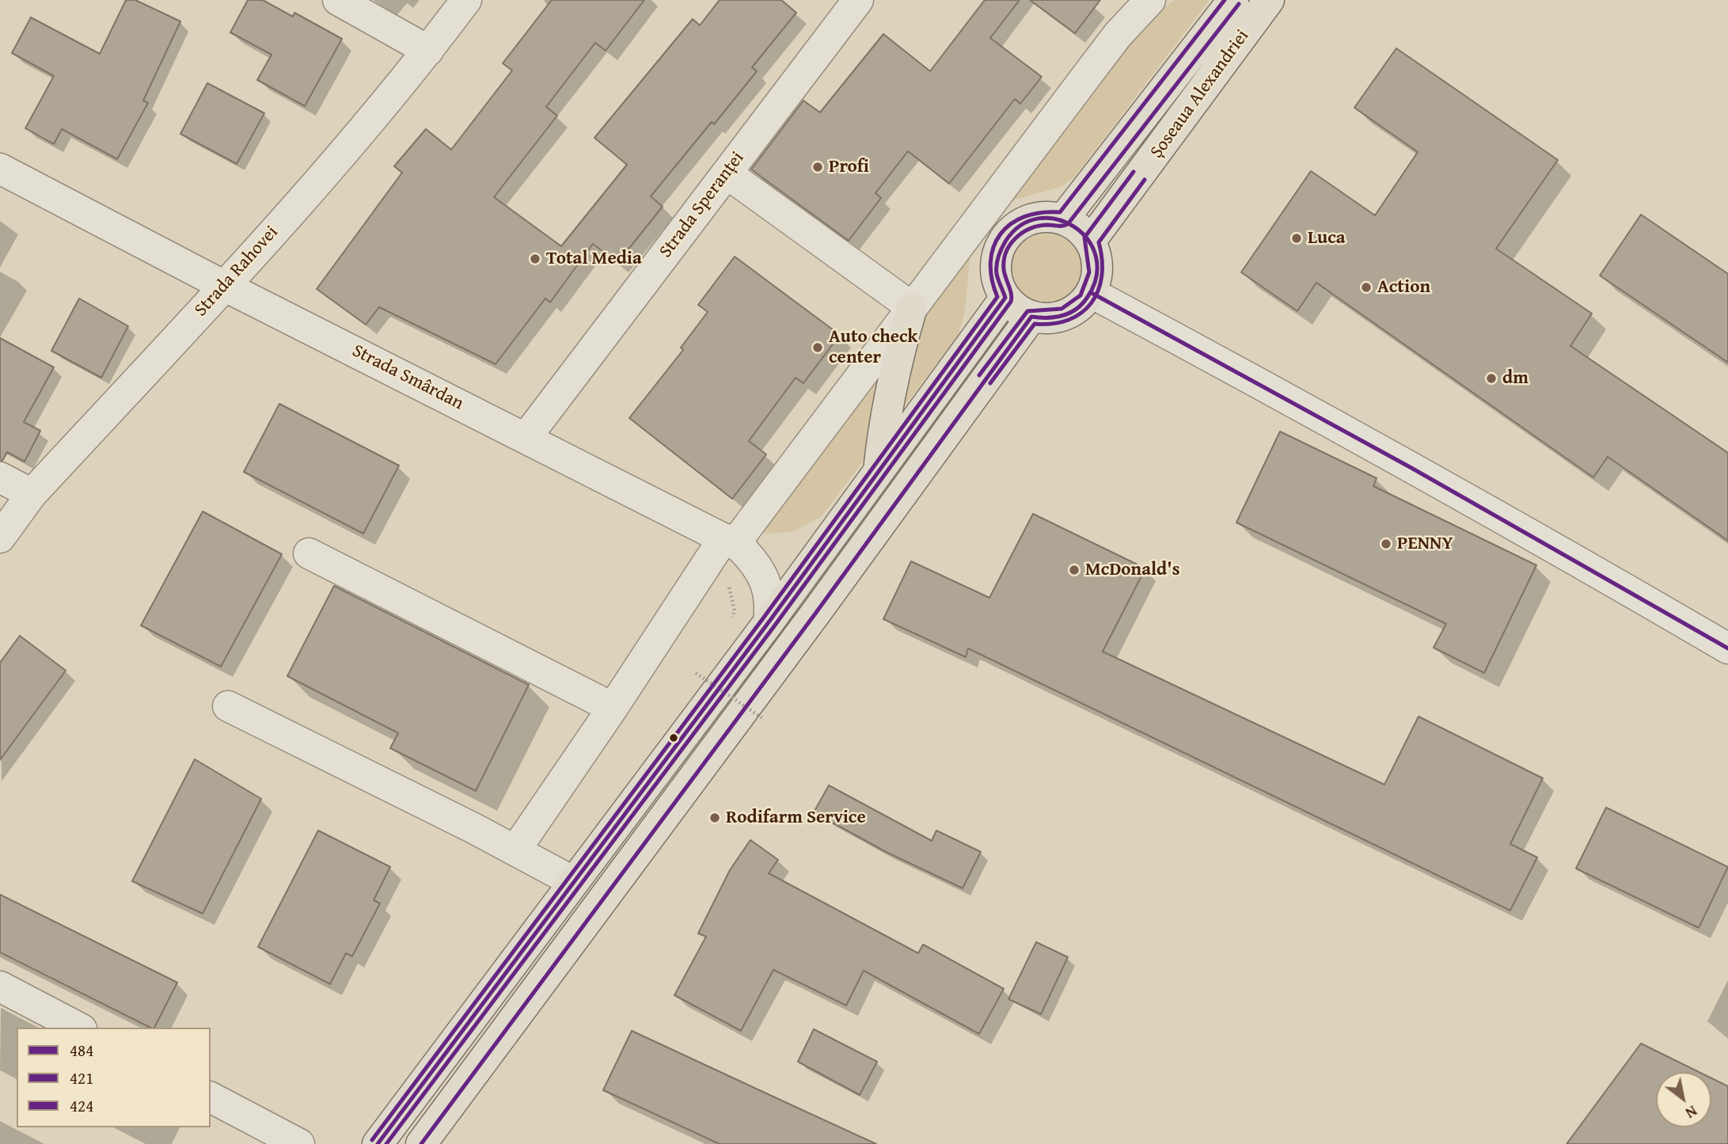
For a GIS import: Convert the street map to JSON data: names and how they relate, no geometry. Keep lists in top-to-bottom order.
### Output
{
  "streets": {
    "main road": ["Șoseaua Alexandriei"],
    "street": ["Strada Speranței", "Strada Rahovei", "Strada Smârdan"]
  },
  "crossings": [
    ["Strada Speranței", "Strada Smârdan"],
    ["Strada Rahovei", "Strada Smârdan"]
  ],
  "places": [
    "Profi",
    "Luca",
    "Total Media",
    "Action",
    "Auto check center",
    "dm",
    "PENNY",
    "McDonald's",
    "Rodifarm Service"
  ],
  "lines": ["transit line 424", "transit line 421", "transit line 484"],
  "legend": ["484", "421", "424"],
  "north": "bottom right"
}
